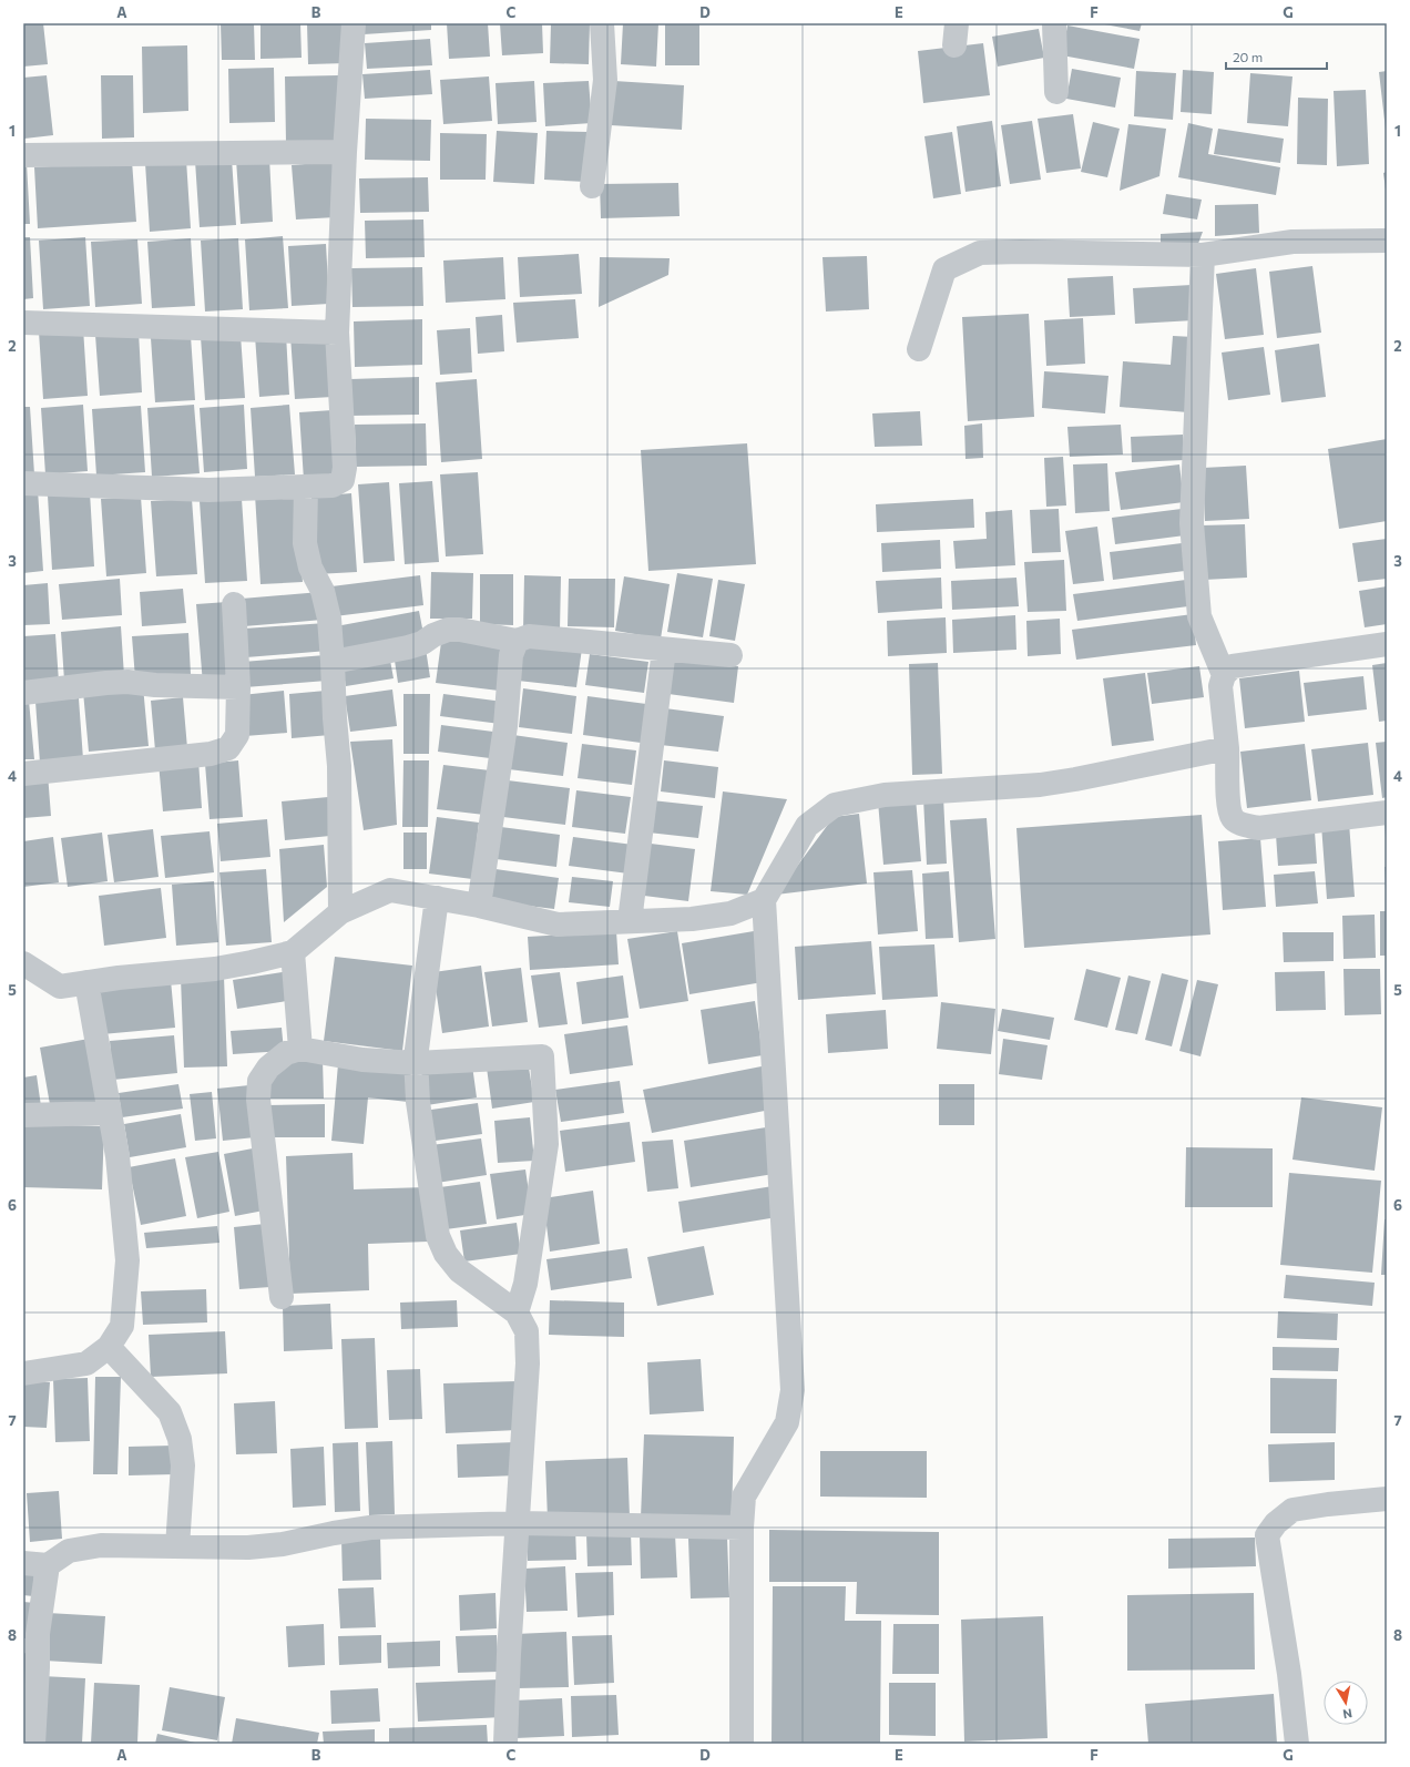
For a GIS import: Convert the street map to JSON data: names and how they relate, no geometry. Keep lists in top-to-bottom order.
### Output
{
  "scale_bar": "20 m",
  "north": "bottom",
  "grid": {
    "columns": [
      "A",
      "B",
      "C",
      "D",
      "E",
      "F",
      "G"
    ],
    "rows": [
      "1",
      "2",
      "3",
      "4",
      "5",
      "6",
      "7",
      "8"
    ]
  }
}
